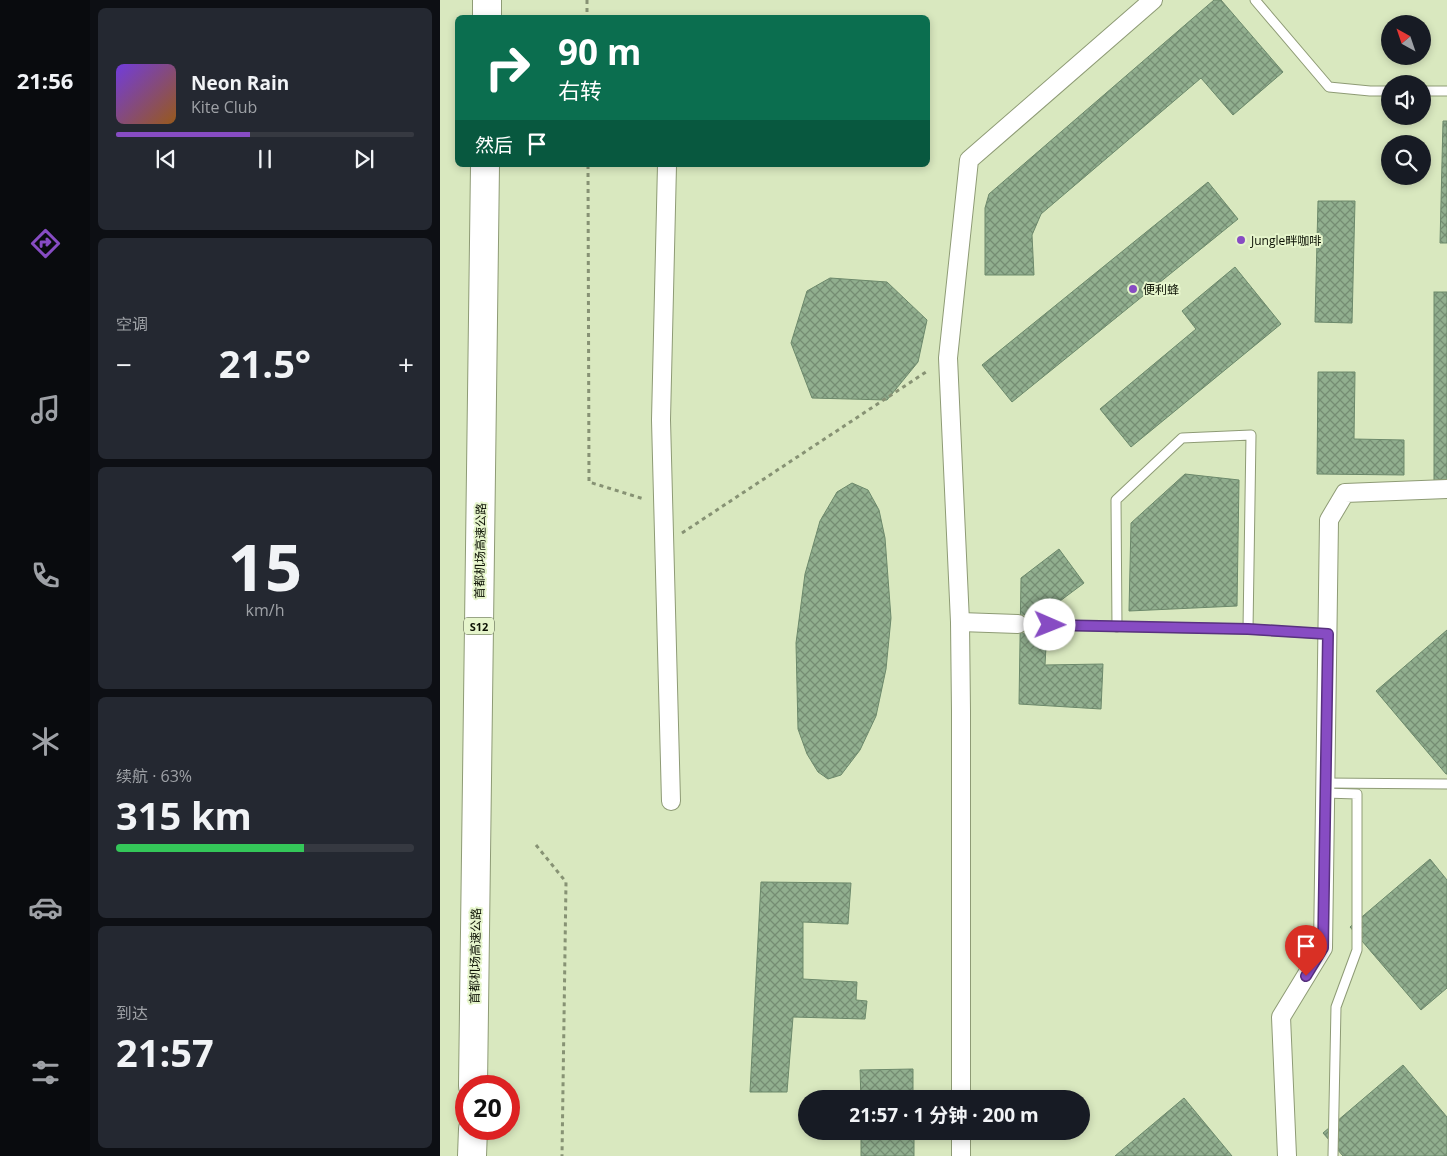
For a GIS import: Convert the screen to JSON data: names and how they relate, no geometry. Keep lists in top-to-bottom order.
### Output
{
  "streets": {
    "highway": ["首都机场高速公路", "S12"]
  },
  "places": ["Jungle畔咖啡", "便利蜂"],
  "north": "top left",
  "page": {
    "tabs": "21:56",
    "turn": ["90 m", "右转"],
    "song": ["Neon Rain", "Kite Club"],
    "then": "然后",
    "tile": [
      "空调",
      ["15", "km/h"],
      ["续航 · 63%", "315 km"],
      ["到达", "21:57"]
    ],
    "heat": ["−", "21.5°", "+"],
    "limit": "20",
    "trip": "21:57 · 1 分钟 · 200 m"
  }
}
